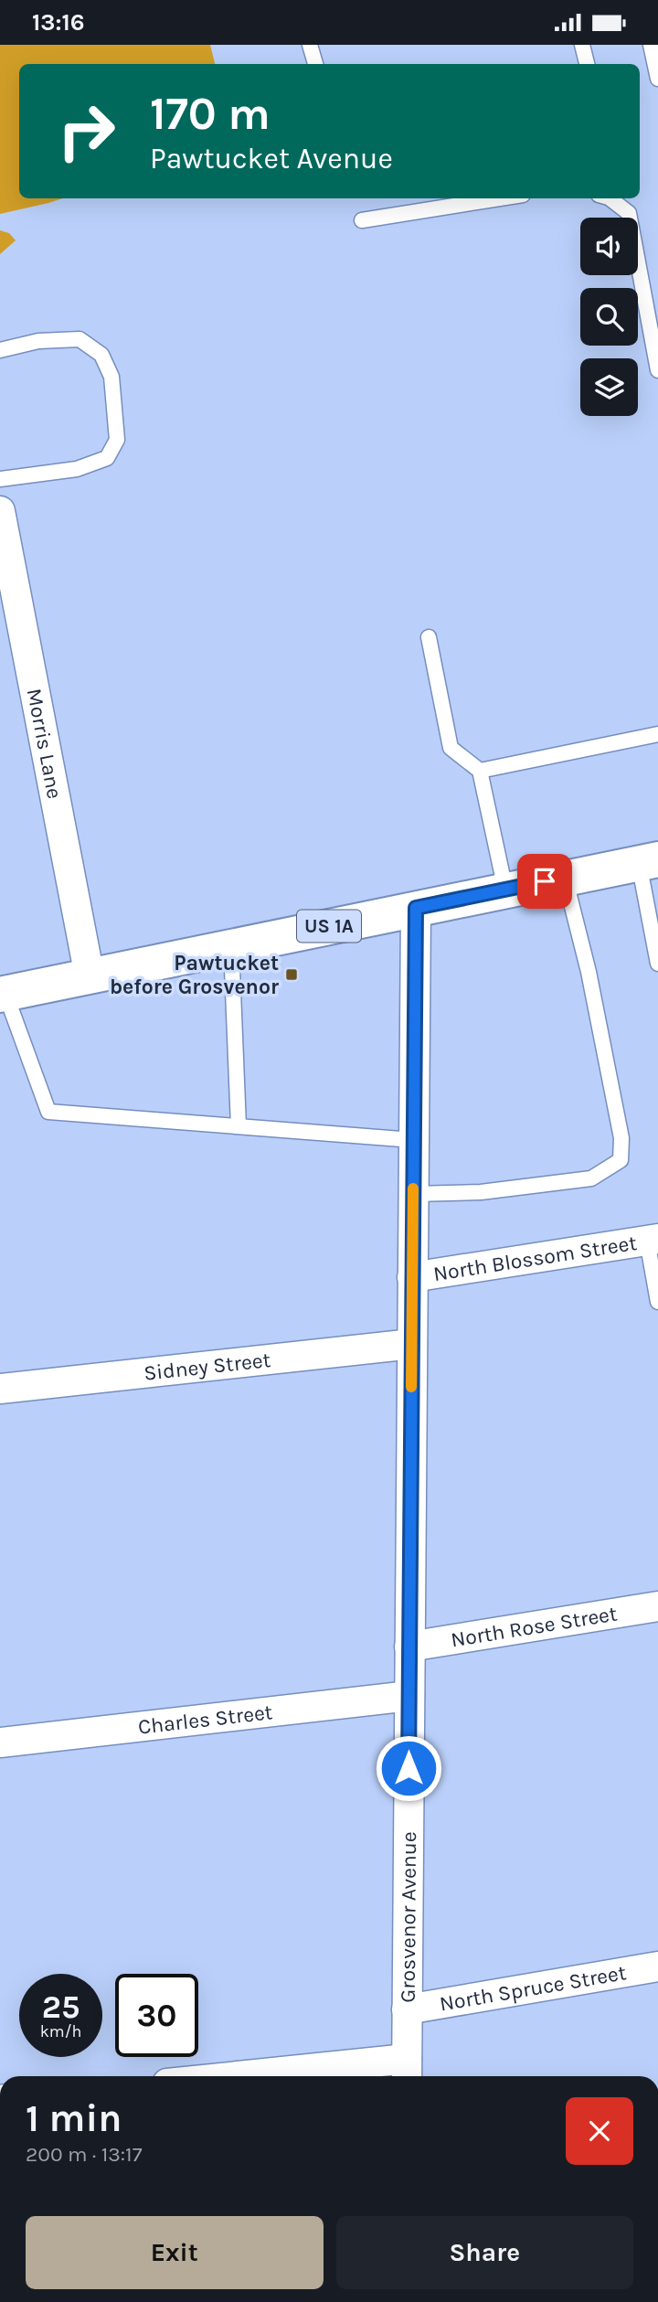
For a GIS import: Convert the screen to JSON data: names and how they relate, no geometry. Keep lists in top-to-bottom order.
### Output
{
  "streets": {
    "main road": ["US 1A"],
    "street": [
      "Morris Lane",
      "North Blossom Street",
      "Sidney Street",
      "North Rose Street",
      "Charles Street",
      "Grosvenor Avenue",
      "North Spruce Street"
    ]
  },
  "crossings": [
    ["Morris Lane", "US 1A"],
    ["US 1A", "Grosvenor Avenue"],
    ["North Blossom Street", "Grosvenor Avenue"],
    ["Sidney Street", "Grosvenor Avenue"],
    ["North Rose Street", "Grosvenor Avenue"],
    ["Charles Street", "Grosvenor Avenue"],
    ["Grosvenor Avenue", "North Spruce Street"]
  ],
  "places": {
    "transit": ["Pawtucket before Grosvenor"]
  },
  "page": {
    "status": "13:16",
    "turn": ["170 m", "Pawtucket Avenue"],
    "speed": "25 km/h",
    "limit": "30",
    "heading": ["1 min", "200 m · 13:17"],
    "buttons": ["Exit", "Share"]
  }
}
